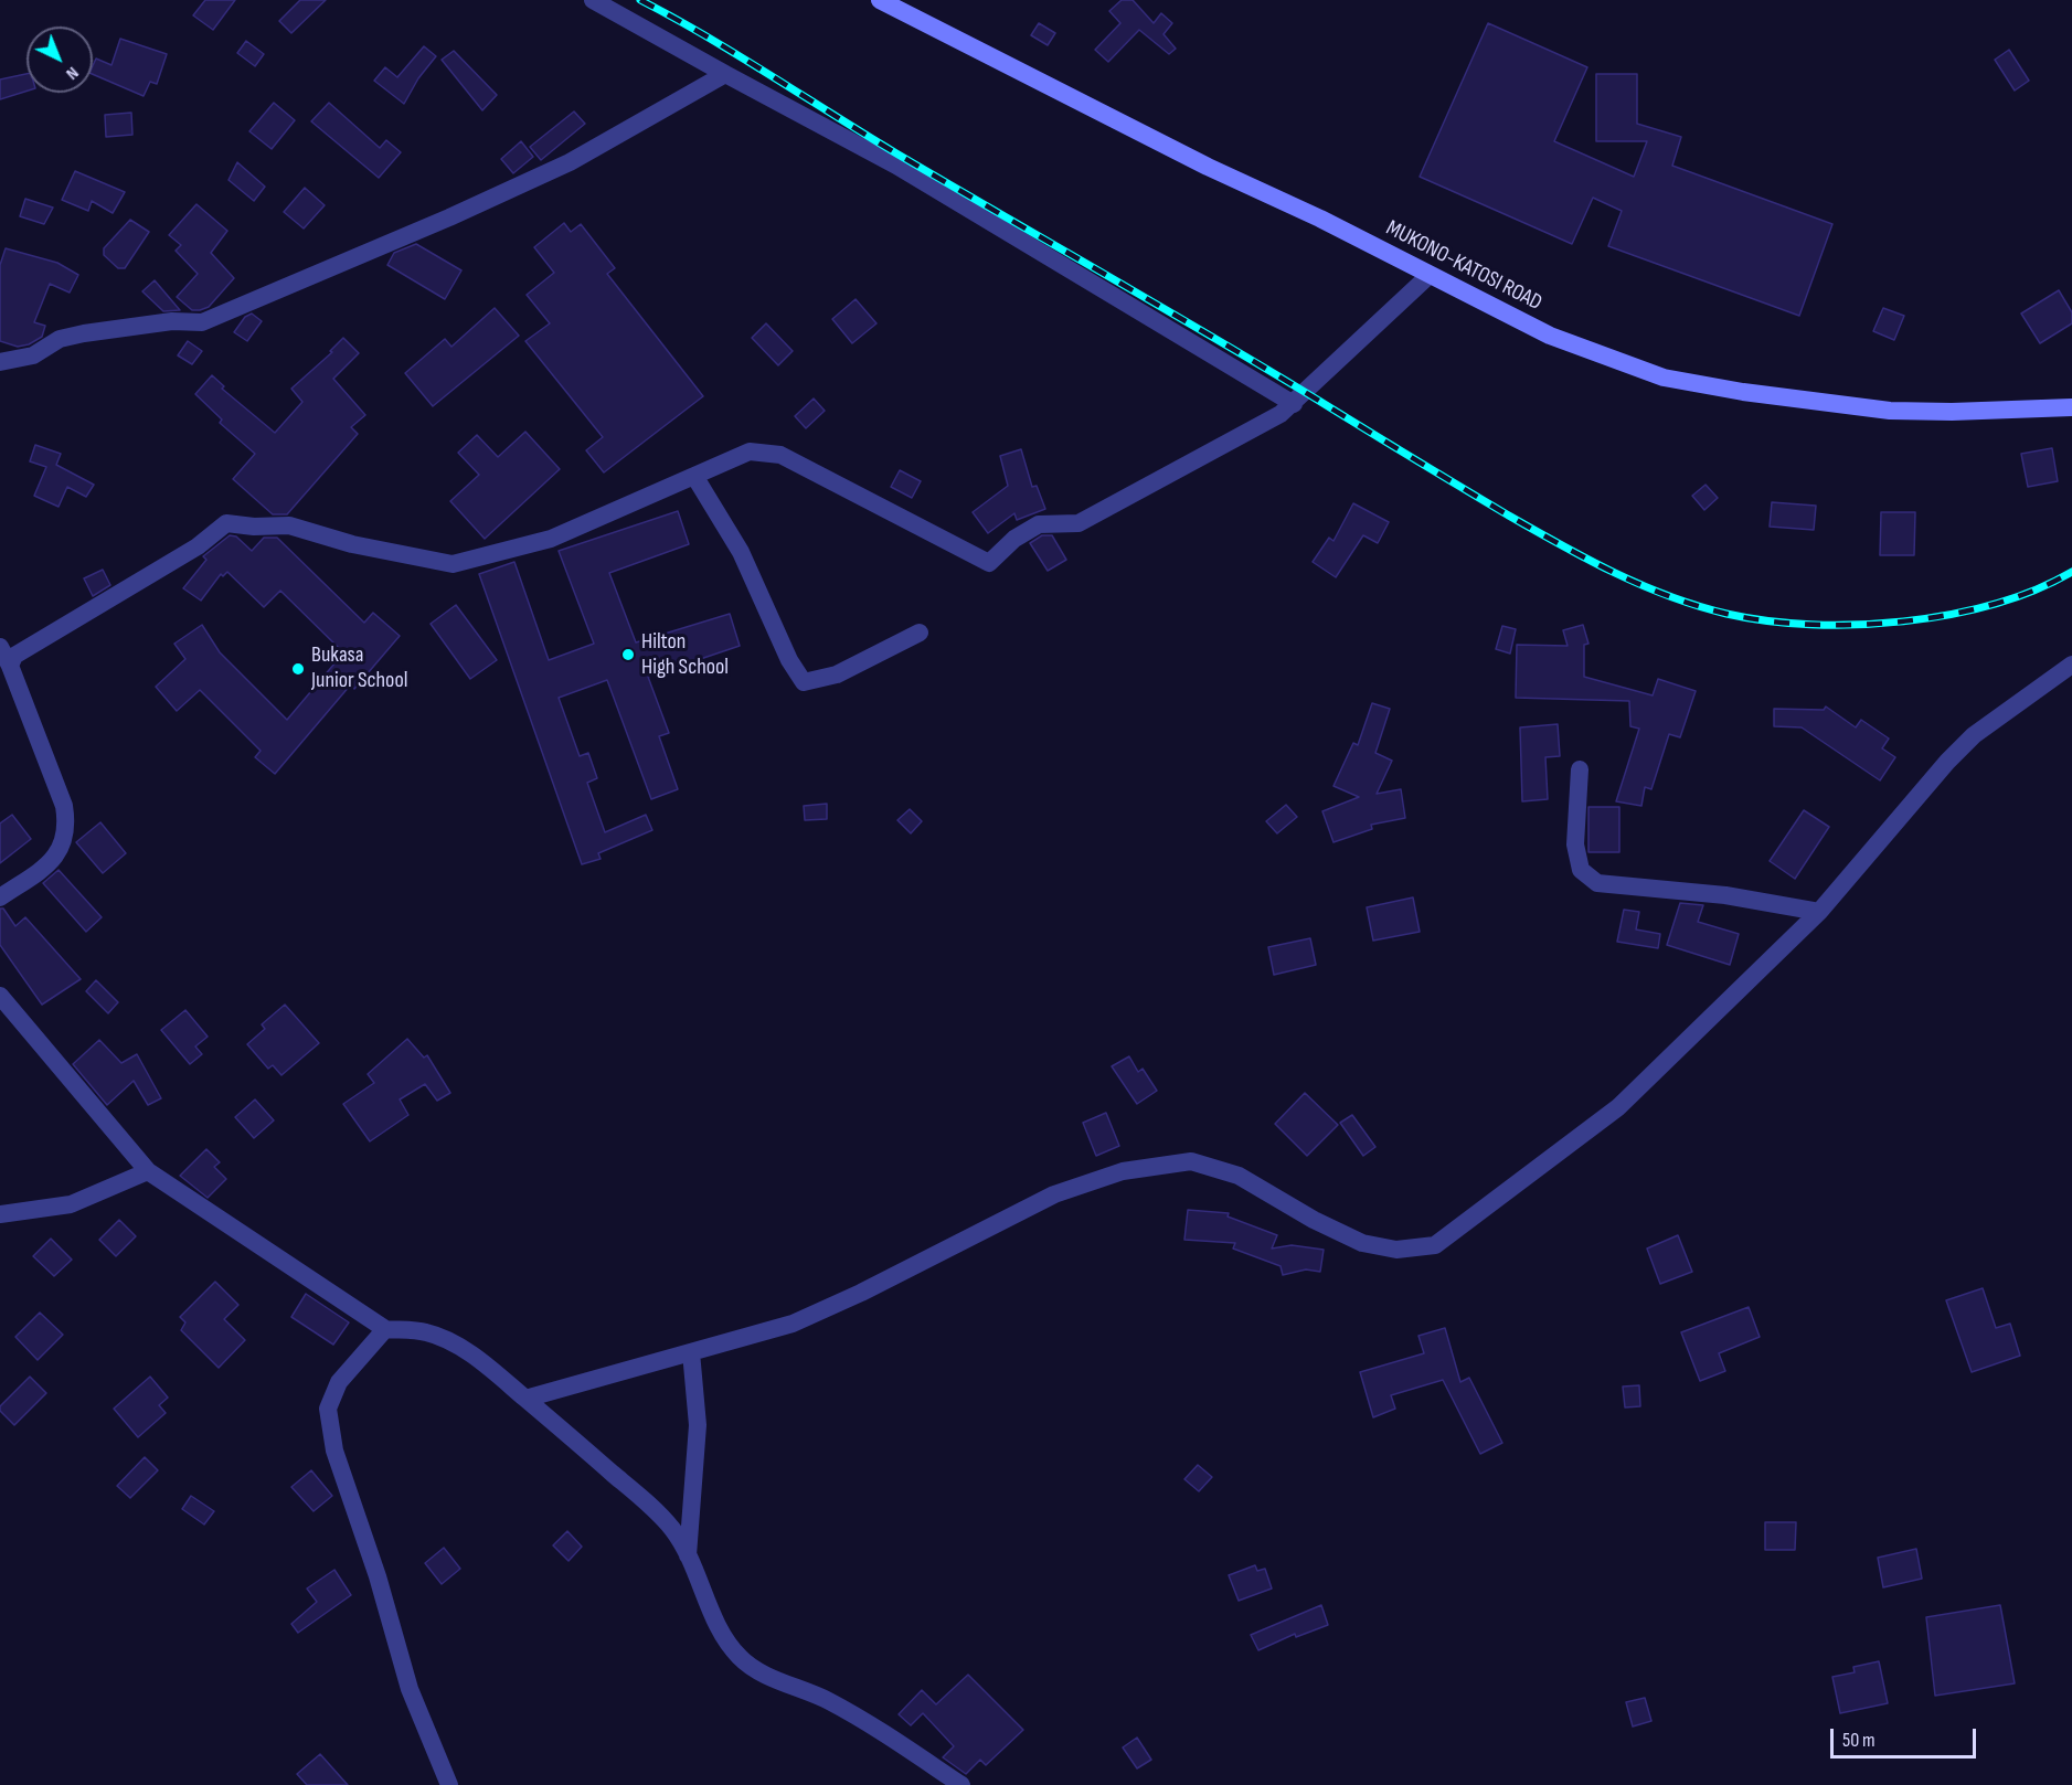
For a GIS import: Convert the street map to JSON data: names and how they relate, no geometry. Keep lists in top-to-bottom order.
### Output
{
  "streets": {
    "main road": ["MUKONO-KATOSI ROAD"]
  },
  "places": ["Hilton High School", "Bukasa Junior School"],
  "scale_bar": "50 m",
  "north": "bottom right"
}
